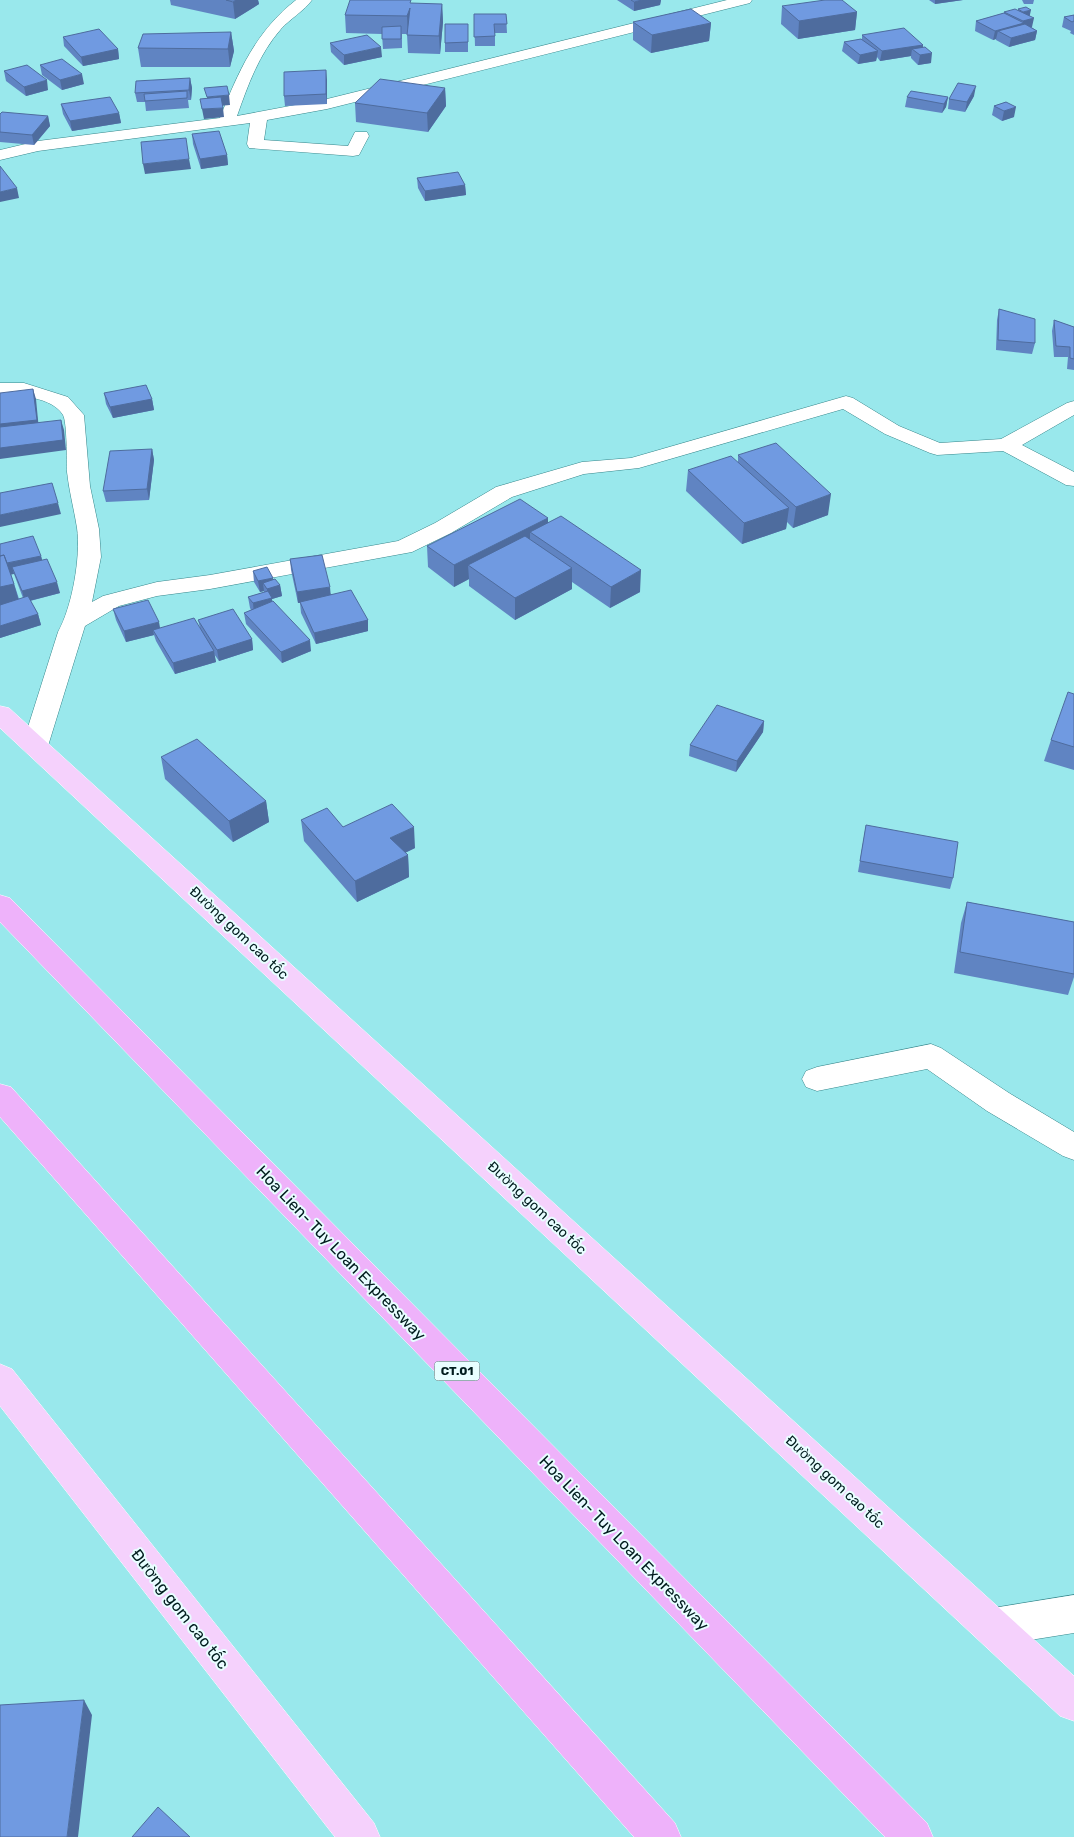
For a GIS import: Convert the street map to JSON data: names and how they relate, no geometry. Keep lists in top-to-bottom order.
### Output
{
  "streets": {
    "highway": ["Hoa Lien- Tuy Loan Expressway", "CT.01"],
    "main road": ["Đường gom cao tốc"]
  }
}
